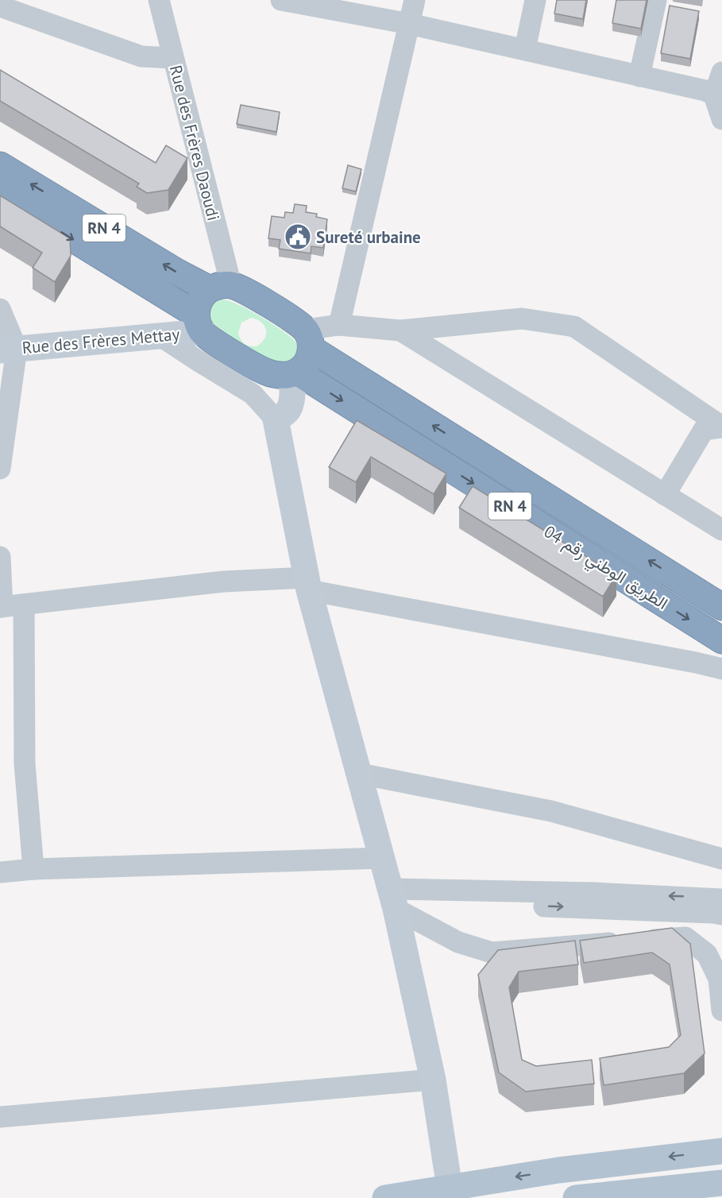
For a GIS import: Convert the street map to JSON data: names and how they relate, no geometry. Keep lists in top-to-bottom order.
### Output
{
  "streets": {
    "highway": ["RN 4", "الطريق الوطني رقم 04"],
    "street": ["Rue des Frères Daoudi", "Rue des Frères Mettay"]
  },
  "crossings": [
    ["Rue des Frères Daoudi", "الطريق الوطني رقم 04"],
    ["Rue des Frères Mettay", "الطريق الوطني رقم 04"]
  ],
  "places": {
    "public building": ["Sureté urbaine"]
  }
}
